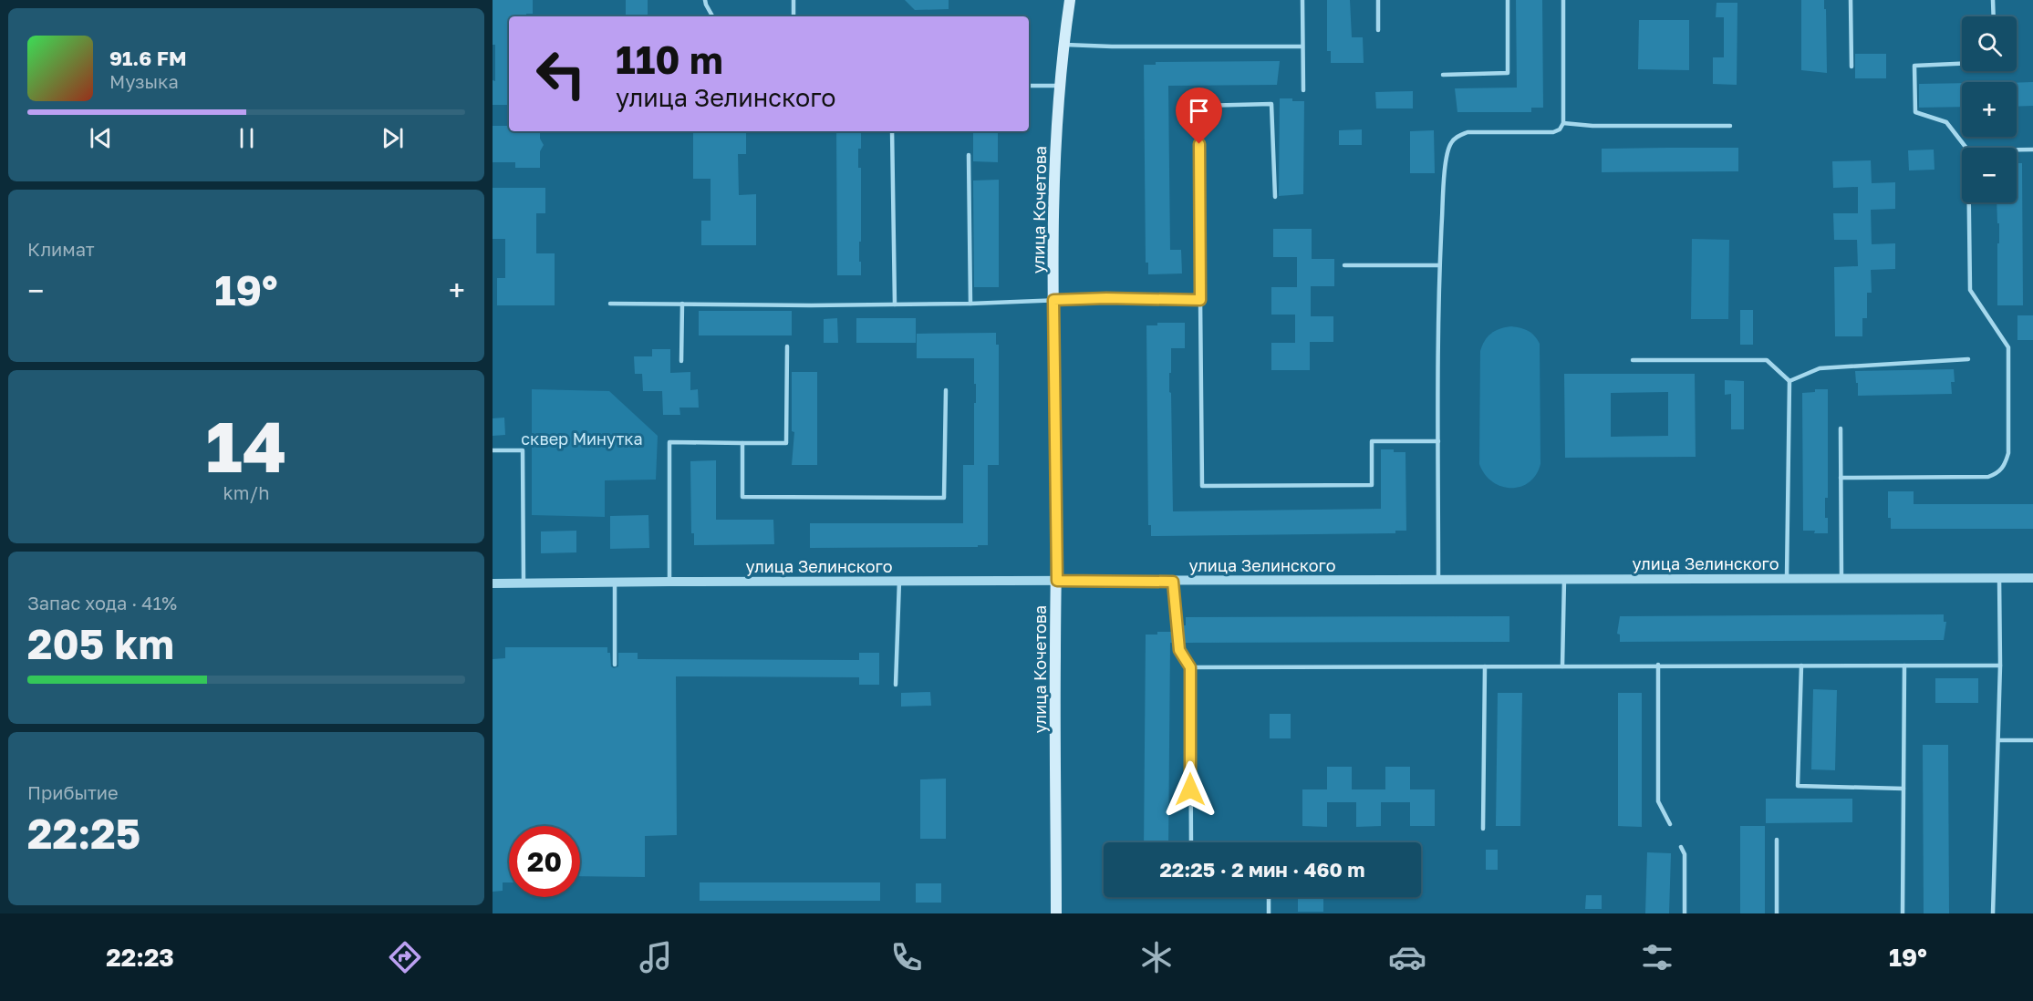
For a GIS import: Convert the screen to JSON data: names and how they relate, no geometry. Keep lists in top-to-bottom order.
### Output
{
  "streets": {
    "main road": ["улица Кочетова"],
    "street": ["улица Зелинского"]
  },
  "crossings": [
    ["улица Кочетова", "улица Зелинского"]
  ],
  "parks": ["сквер Минутка"],
  "page": {
    "map_buttons": ["+", "−"],
    "turn": ["110 m", "улица Зелинского"],
    "song": ["91.6 FM", "Музыка"],
    "tile": [
      "Климат",
      ["14", "km/h"],
      ["Запас хода · 41%", "205 km"],
      ["Прибытие", "22:25"]
    ],
    "heat": ["−", "19°", "+"],
    "limit": "20",
    "trip": "22:25 · 2 мин · 460 m",
    "tabs": ["22:23", "19°"]
  }
}
